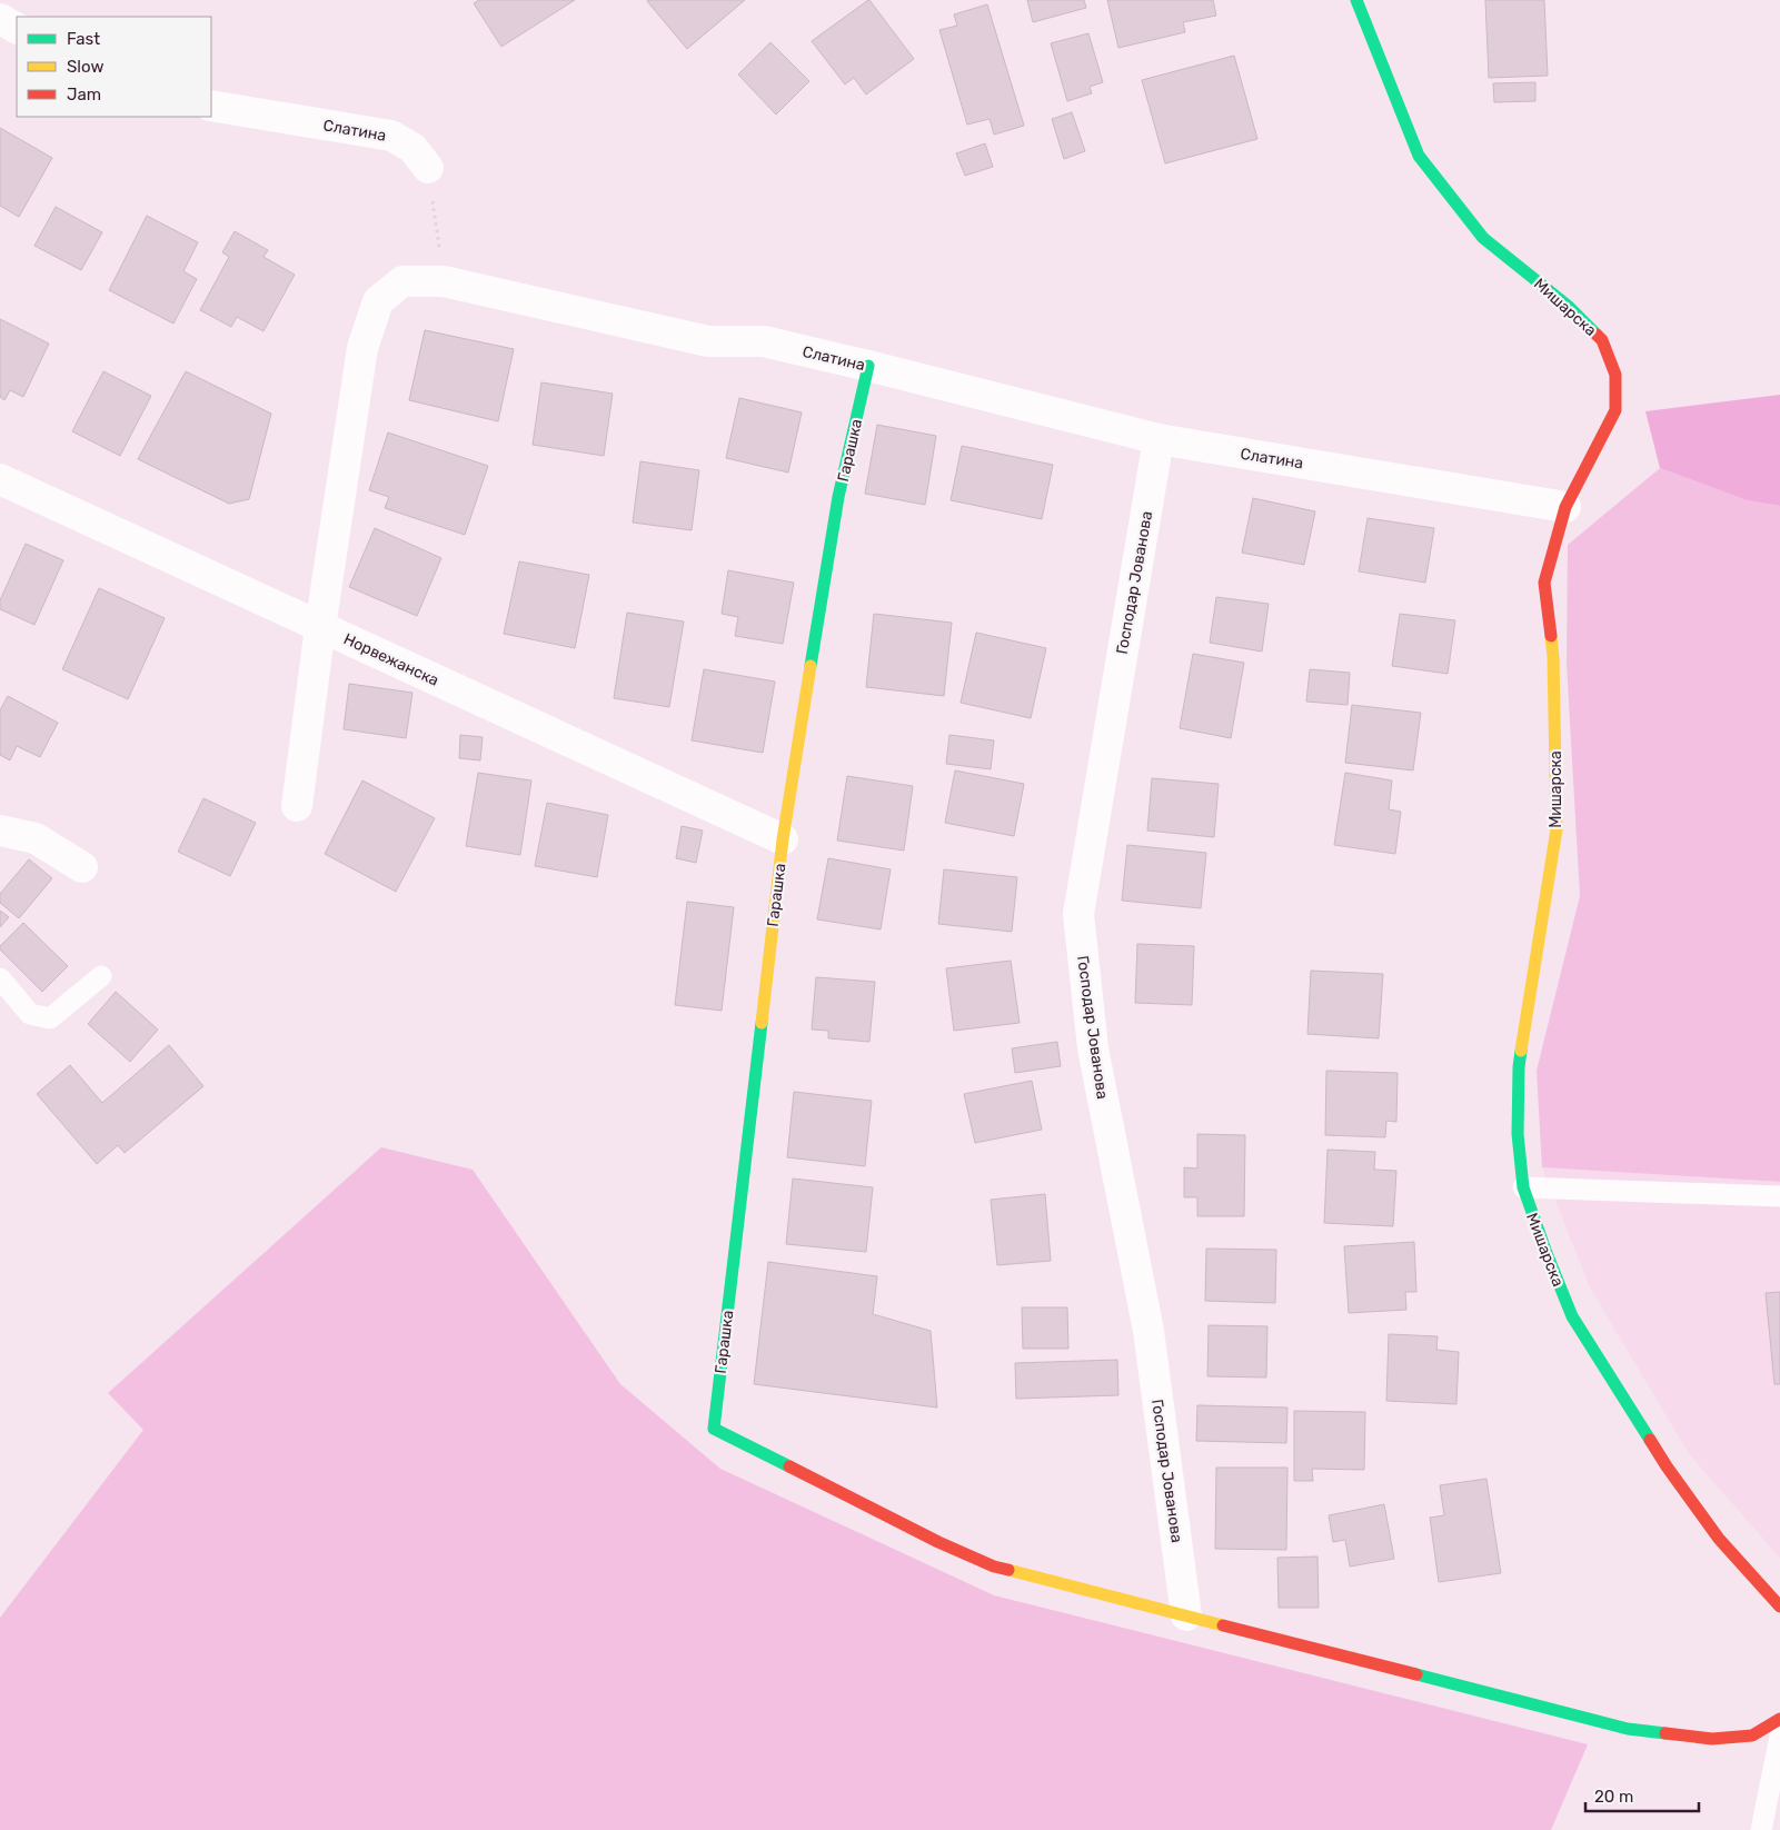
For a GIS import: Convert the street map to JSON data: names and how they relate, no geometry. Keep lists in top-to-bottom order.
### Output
{
  "streets": {
    "street": [
      "Слатина",
      "Мишарска",
      "Гарашка",
      "Господар Јованова",
      "Норвежанска"
    ]
  },
  "crossings": [
    ["Слатина", "Мишарска"],
    ["Слатина", "Гарашка"],
    ["Слатина", "Господар Јованова"],
    ["Слатина", "Норвежанска"],
    ["Гарашка", "Господар Јованова"],
    ["Гарашка", "Норвежанска"]
  ],
  "legend": ["Fast", "Slow", "Jam"],
  "scale_bar": "20 m"
}
